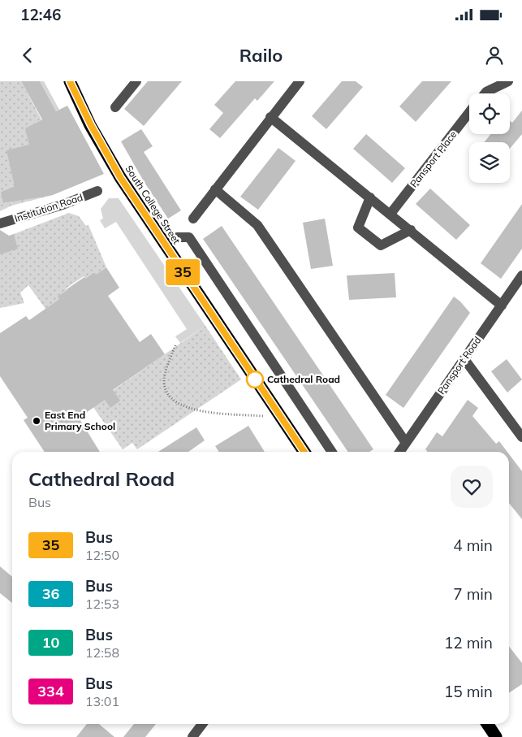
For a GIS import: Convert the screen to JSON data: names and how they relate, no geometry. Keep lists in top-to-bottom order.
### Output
{
  "streets": {
    "highway": ["South College Street"],
    "street": ["Pansport Place", "Institution Road", "Pansport Road"]
  },
  "places": ["Cathedral Road", "East End Primary School"],
  "lines": ["bus line 35"],
  "page": {
    "status": "12:46",
    "header": "Railo",
    "on_map": "35",
    "heading": ["Cathedral Road", "Bus"],
    "list": [
      {
        "mark": "35",
        "name": "Bus",
        "note": "12:50",
        "value": "4 min"
      },
      {
        "mark": "36",
        "name": "Bus",
        "note": "12:53",
        "value": "7 min"
      },
      {
        "mark": "10",
        "name": "Bus",
        "note": "12:58",
        "value": "12 min"
      },
      {
        "mark": "334",
        "name": "Bus",
        "note": "13:01",
        "value": "15 min"
      }
    ]
  }
}
